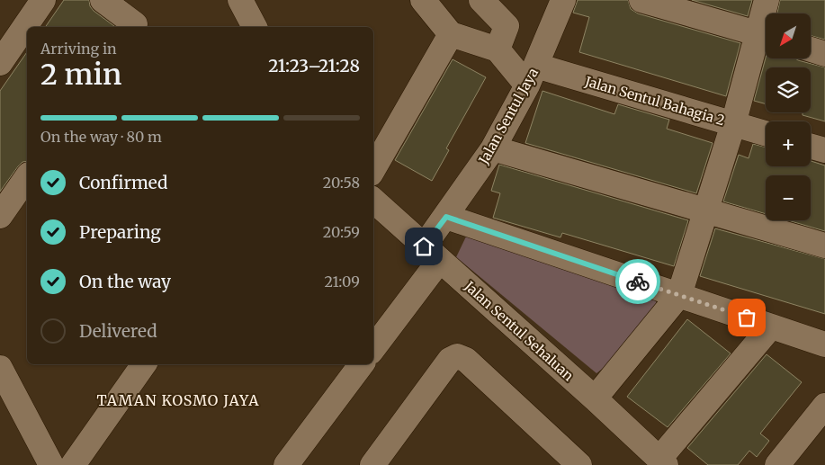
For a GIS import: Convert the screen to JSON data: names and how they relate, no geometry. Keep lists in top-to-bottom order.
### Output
{
  "streets": {
    "street": ["Jalan Sentul Bahagia 2", "Jalan Sentul Jaya", "Jalan Sentul Sehaluan"]
  },
  "crossings": [
    ["Jalan Sentul Bahagia 2", "Jalan Sentul Jaya"],
    ["Jalan Sentul Jaya", "Jalan Sentul Sehaluan"]
  ],
  "districts": ["TAMAN KOSMO JAYA"],
  "north": "bottom left",
  "page": {
    "map_buttons": ["+", "−"],
    "heading": ["2 min", "Arriving in", "21:23–21:28"],
    "bar": "On the way · 80 m",
    "list": [
      ["Confirmed", "20:58"],
      ["Preparing", "20:59"],
      ["On the way", "21:09"],
      "Delivered"
    ]
  }
}
